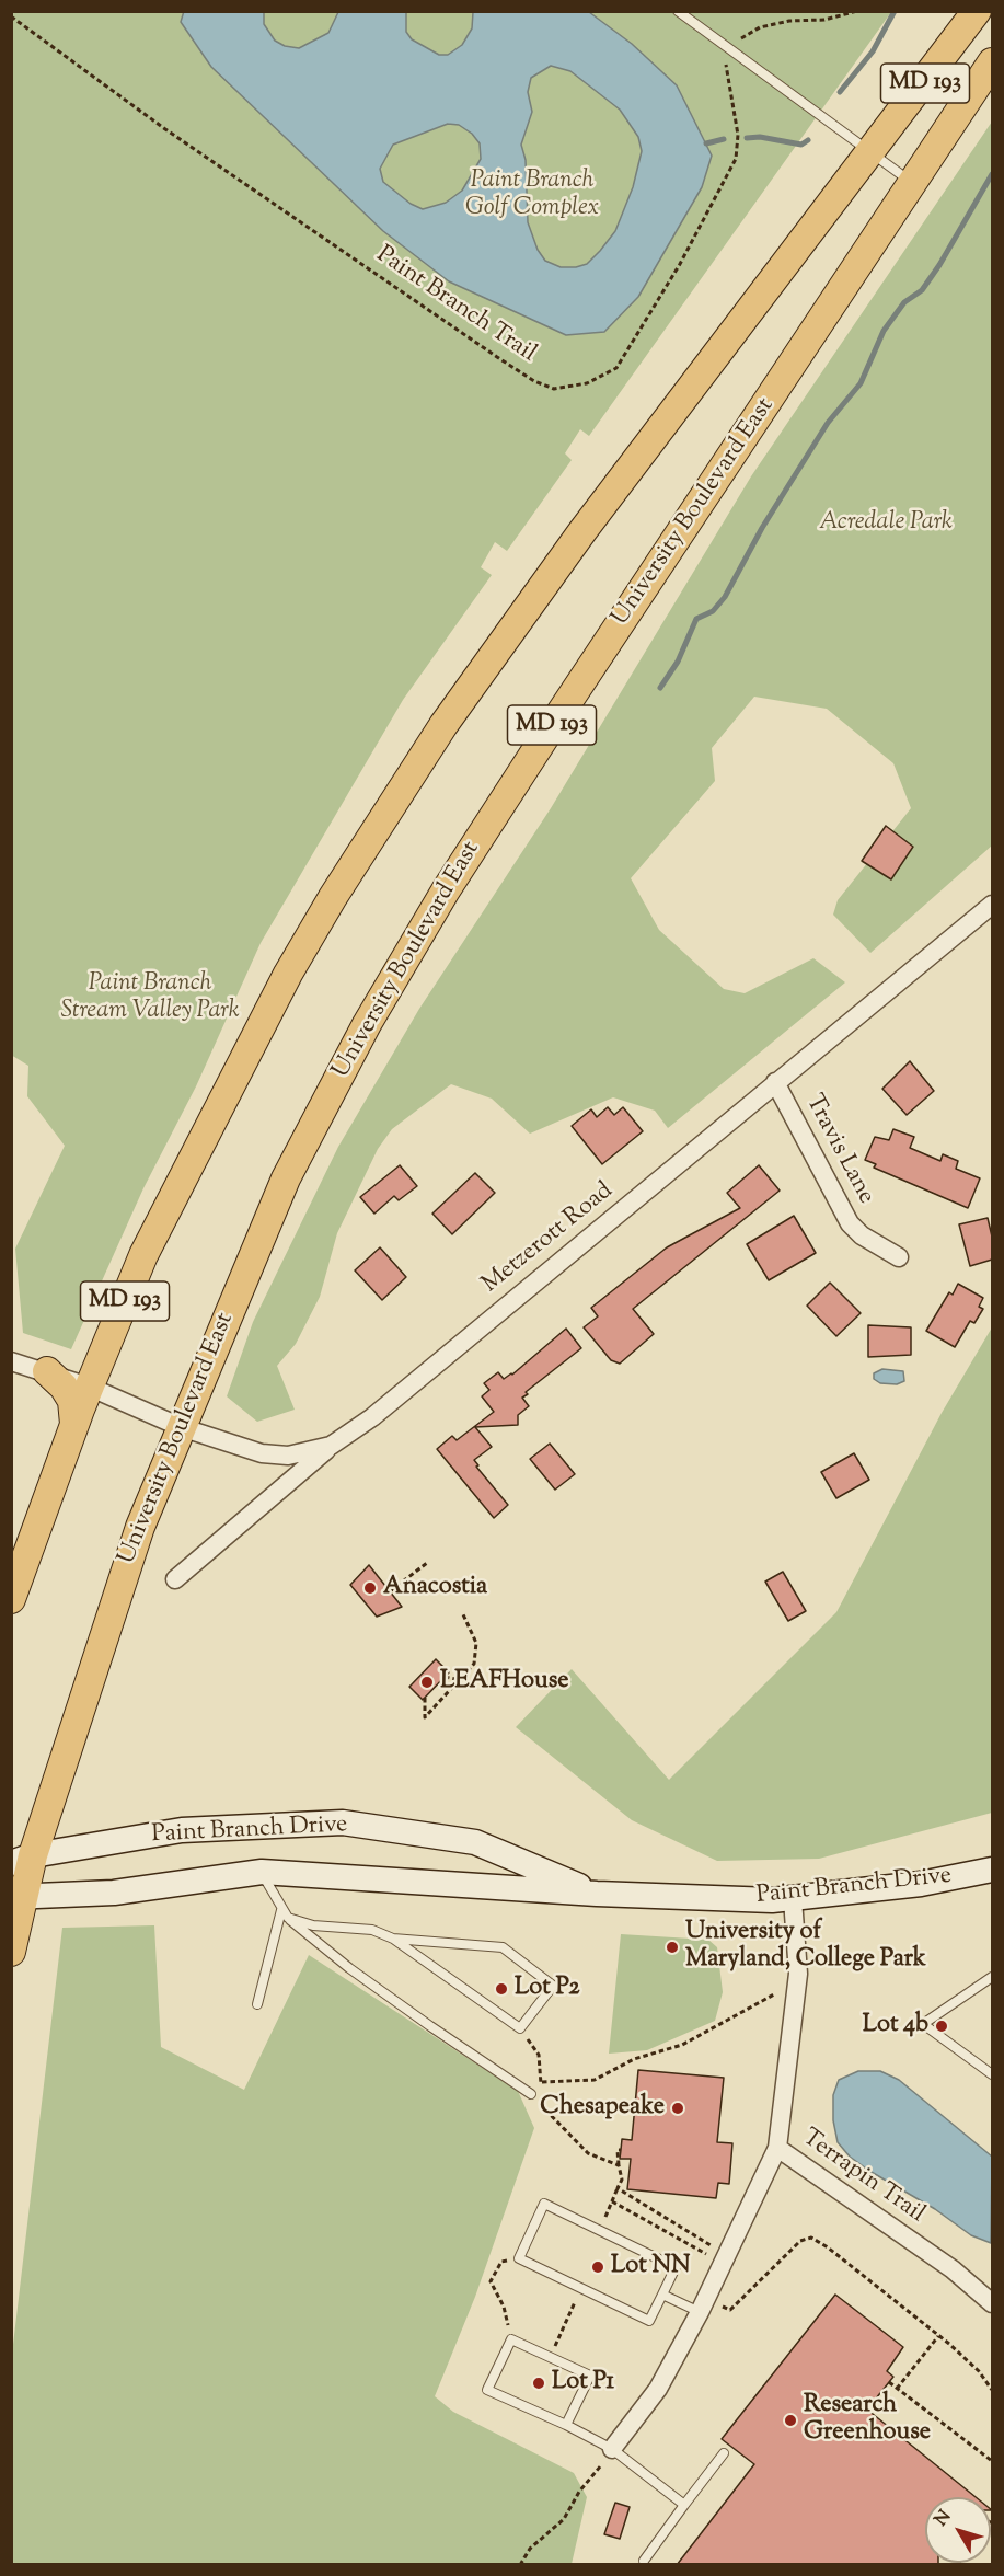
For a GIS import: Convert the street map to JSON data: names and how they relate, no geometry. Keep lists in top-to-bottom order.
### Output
{
  "streets": {
    "main road": ["MD 193", "University Boulevard East"],
    "street": [
      "Travis Lane",
      "Metzerott Road",
      "Paint Branch Drive",
      "Terrapin Trail"
    ],
    "path": ["Paint Branch Trail"]
  },
  "crossings": [
    ["MD 193", "Metzerott Road"],
    ["University Boulevard East", "Metzerott Road"],
    ["University Boulevard East", "Paint Branch Drive"],
    ["Travis Lane", "Metzerott Road"],
    ["Paint Branch Drive", "Terrapin Trail"]
  ],
  "parks": ["Paint Branch Golf Complex", "Acredale Park", "Paint Branch Stream Valley Park"],
  "places": [
    "Anacostia",
    "LEAFHouse",
    "University of Maryland, College Park",
    "Lot P2",
    "Lot 4b",
    "Chesapeake",
    "Lot NN",
    "Lot P1",
    "Research Greenhouse"
  ],
  "north": "top left"
}
